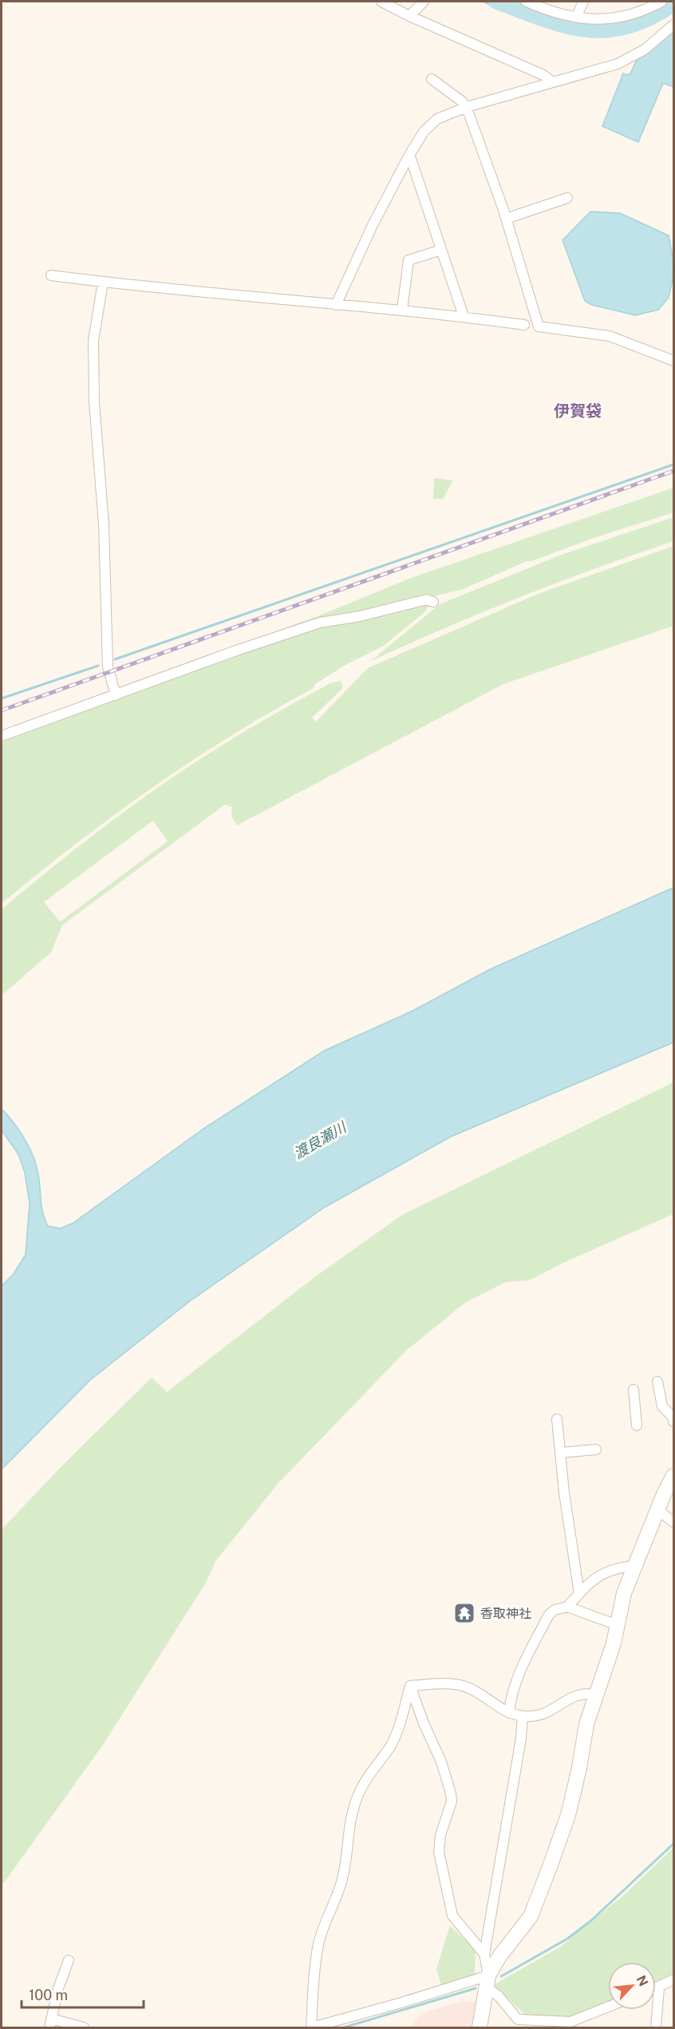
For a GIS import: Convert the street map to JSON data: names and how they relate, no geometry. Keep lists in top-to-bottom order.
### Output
{
  "districts": ["伊賀袋"],
  "water": ["渡良瀬川"],
  "places": {
    "temple": ["香取神社"]
  },
  "scale_bar": "100 m",
  "north": "top right"
}
